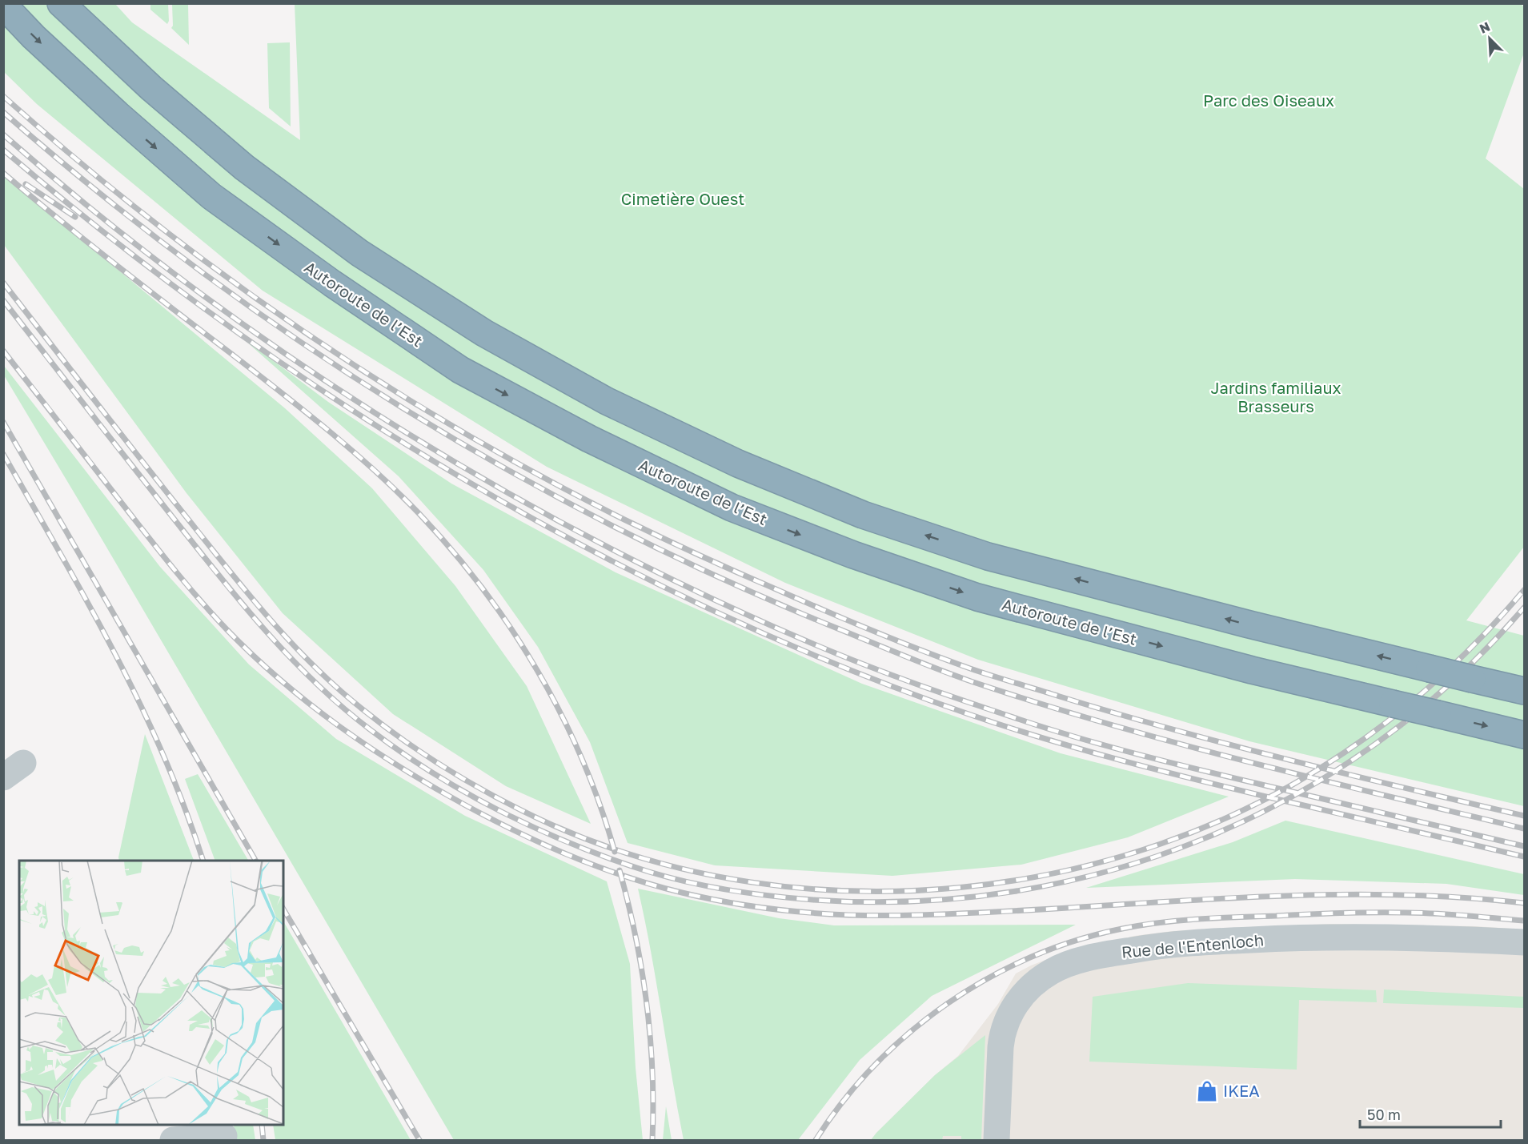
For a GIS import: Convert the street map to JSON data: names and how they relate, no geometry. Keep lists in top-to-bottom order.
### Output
{
  "streets": {
    "highway": ["Autoroute de l’Est"],
    "street": ["Rue de l'Entenloch"]
  },
  "parks": ["Parc des Oiseaux", "Cimetière Ouest", "Jardins familiaux Brasseurs"],
  "places": {
    "shop": ["IKEA"]
  },
  "scale_bar": "50 m",
  "north": "top left"
}
